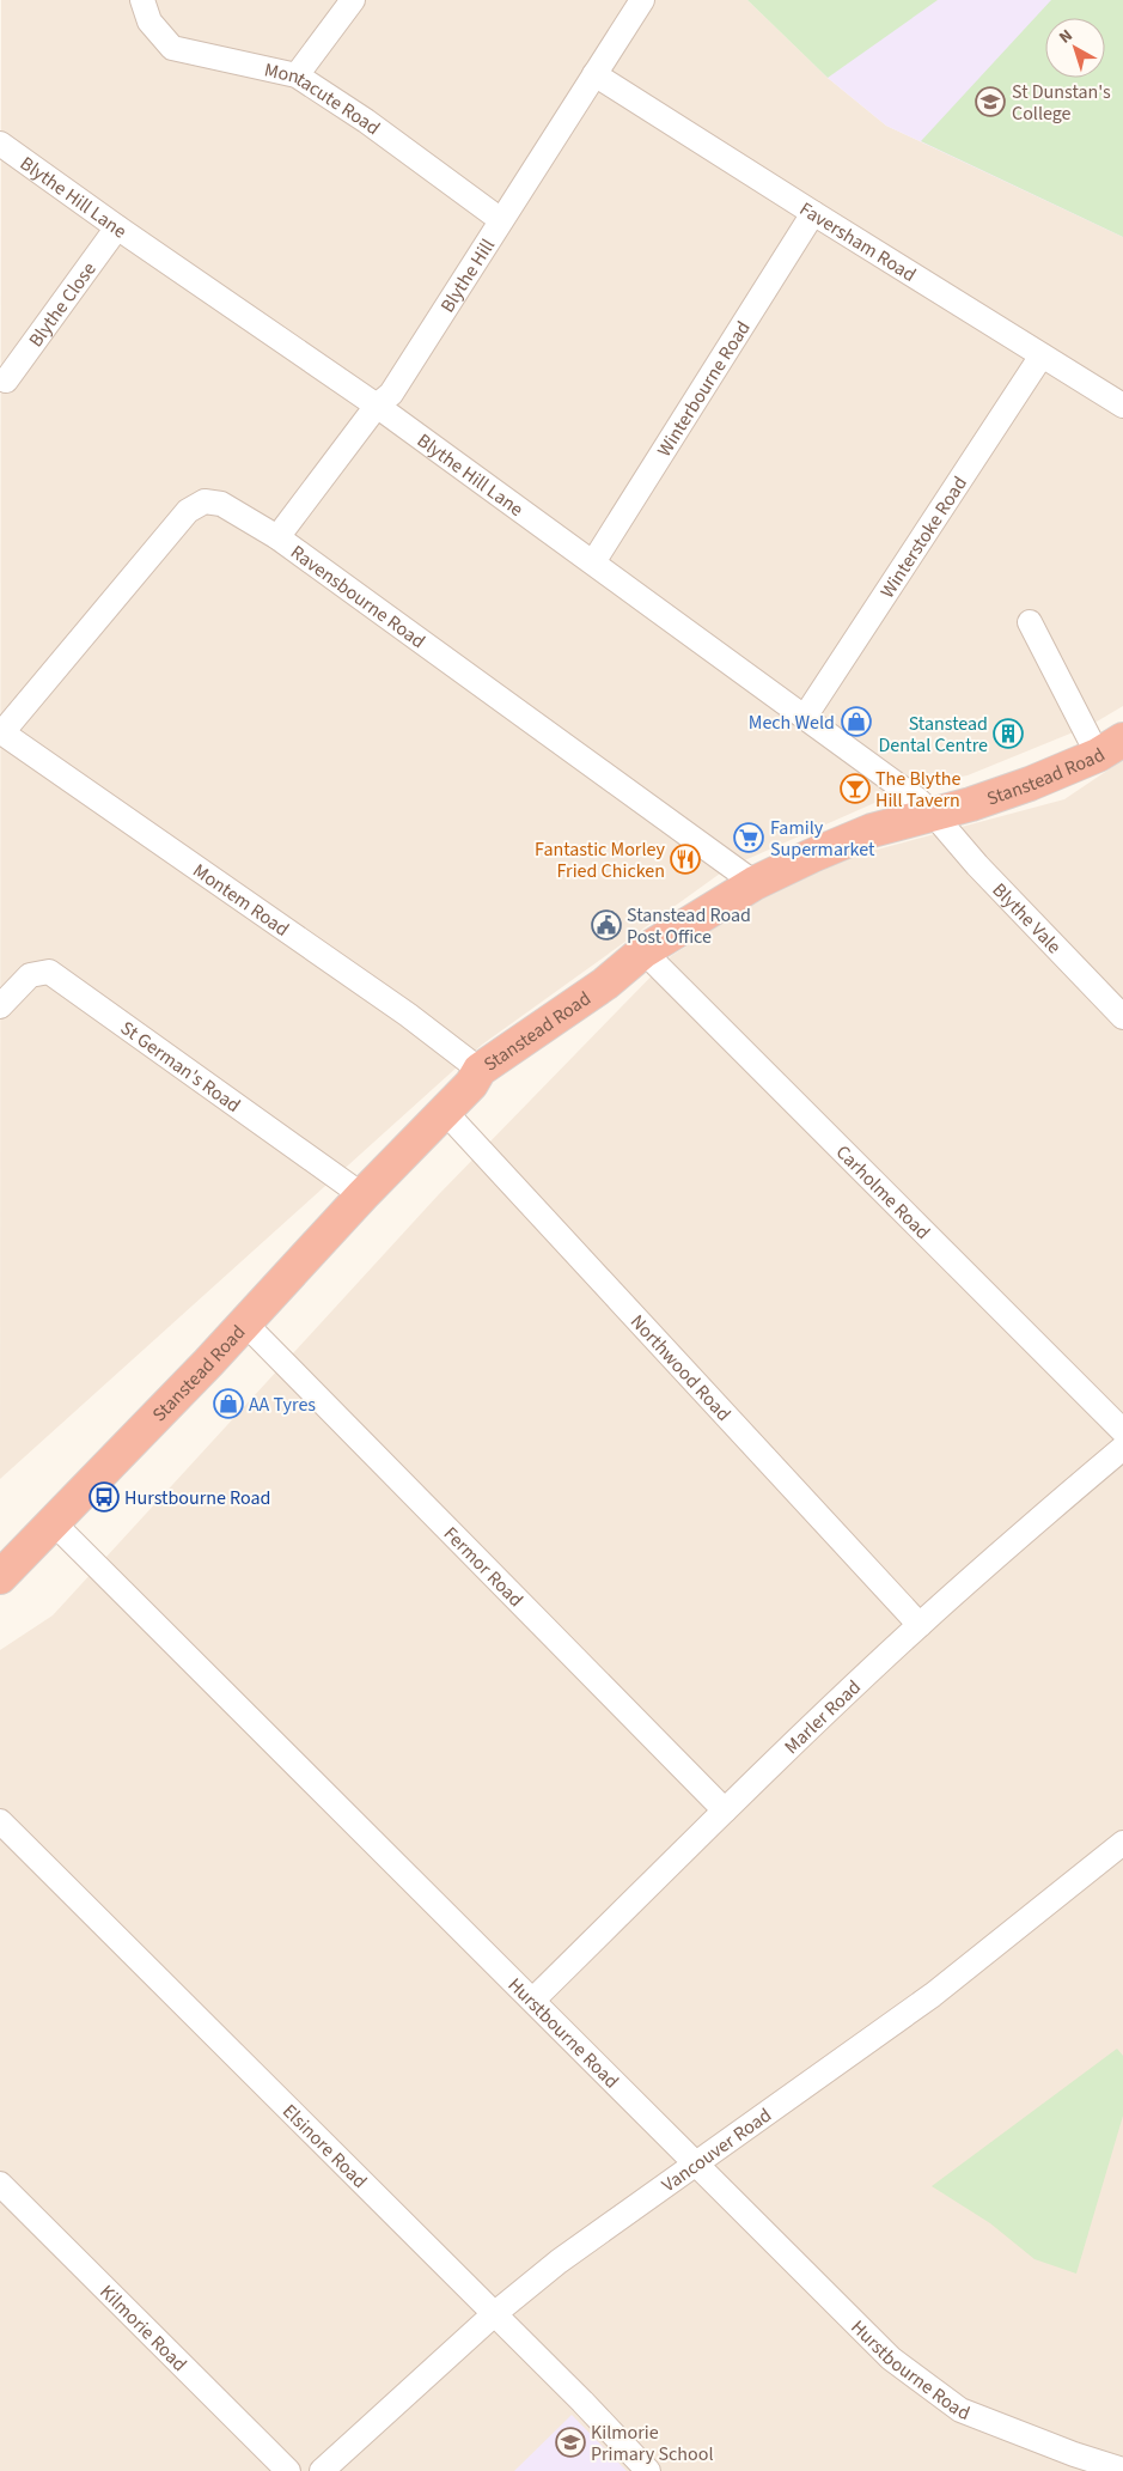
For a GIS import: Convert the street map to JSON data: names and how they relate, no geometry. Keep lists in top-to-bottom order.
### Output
{
  "streets": {
    "highway": ["Stanstead Road"],
    "street": [
      "Montacute Road",
      "Blythe Hill Lane",
      "Faversham Road",
      "Blythe Hill",
      "Blythe Close",
      "Winterbourne Road",
      "Winterstoke Road",
      "Ravensbourne Road",
      "Montem Road",
      "Blythe Vale",
      "St German's Road",
      "Carholme Road",
      "Northwood Road",
      "Fermor Road",
      "Marler Road",
      "Hurstbourne Road",
      "Elsinore Road",
      "Vancouver Road",
      "Kilmorie Road"
    ]
  },
  "crossings": [
    ["Montacute Road", "Blythe Hill"],
    ["Blythe Hill Lane", "Blythe Hill"],
    ["Blythe Hill Lane", "Blythe Close"],
    ["Blythe Hill Lane", "Winterbourne Road"],
    ["Blythe Hill Lane", "Winterstoke Road"],
    ["Blythe Hill Lane", "Stanstead Road"],
    ["Blythe Hill Lane", "Blythe Vale"],
    ["Faversham Road", "Blythe Hill"],
    ["Faversham Road", "Winterbourne Road"],
    ["Faversham Road", "Winterstoke Road"],
    ["Blythe Hill", "Ravensbourne Road"],
    ["Ravensbourne Road", "Stanstead Road"],
    ["Ravensbourne Road", "Montem Road"],
    ["Stanstead Road", "Montem Road"],
    ["Stanstead Road", "Blythe Vale"],
    ["Stanstead Road", "St German's Road"],
    ["Stanstead Road", "Carholme Road"],
    ["Stanstead Road", "Northwood Road"],
    ["Stanstead Road", "Fermor Road"],
    ["Stanstead Road", "Hurstbourne Road"],
    ["Northwood Road", "Marler Road"],
    ["Fermor Road", "Marler Road"],
    ["Marler Road", "Hurstbourne Road"],
    ["Hurstbourne Road", "Vancouver Road"],
    ["Elsinore Road", "Vancouver Road"]
  ],
  "places": {
    "school or university": ["St Dunstan's College", "Kilmorie Primary School"],
    "shop": ["Mech Weld", "AA Tyres"],
    "building": ["Stanstead Dental Centre"],
    "bar": ["The Blythe Hill Tavern"],
    "supermarket": ["Family Supermarket"],
    "restaurant": ["Fantastic Morley Fried Chicken"],
    "public building": ["Stanstead Road Post Office"],
    "bus stop": ["Hurstbourne Road"]
  },
  "north": "top left"
}
